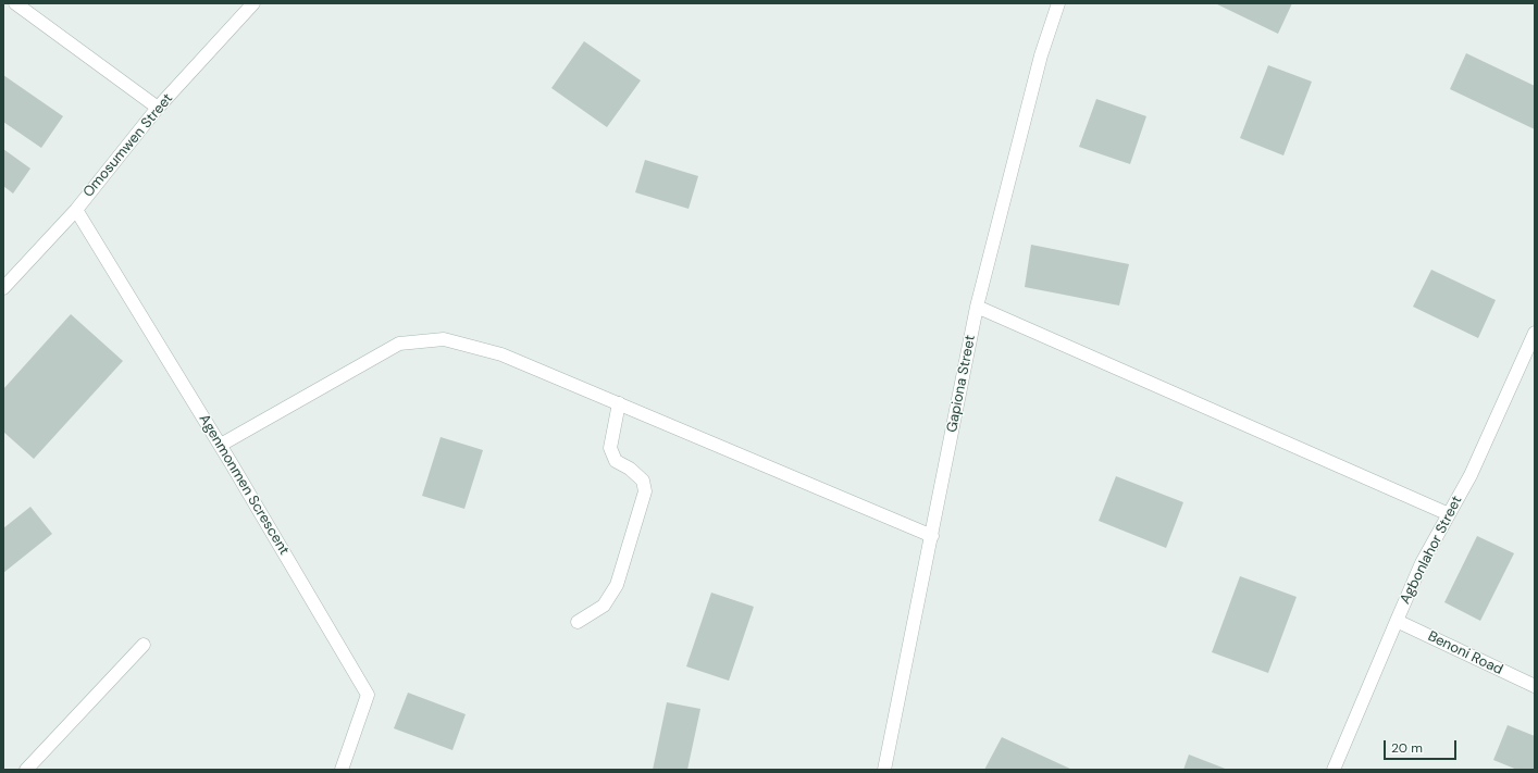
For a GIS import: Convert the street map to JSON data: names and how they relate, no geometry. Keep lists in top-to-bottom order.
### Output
{
  "streets": {
    "street": [
      "Omosumwen Street",
      "Gapiona Street",
      "Agenmonmen Screscent",
      "Agbonlahor Street",
      "Benoni Road"
    ]
  },
  "crossings": [
    ["Omosumwen Street", "Agenmonmen Screscent"],
    ["Agbonlahor Street", "Benoni Road"]
  ],
  "scale_bar": "20 m"
}
